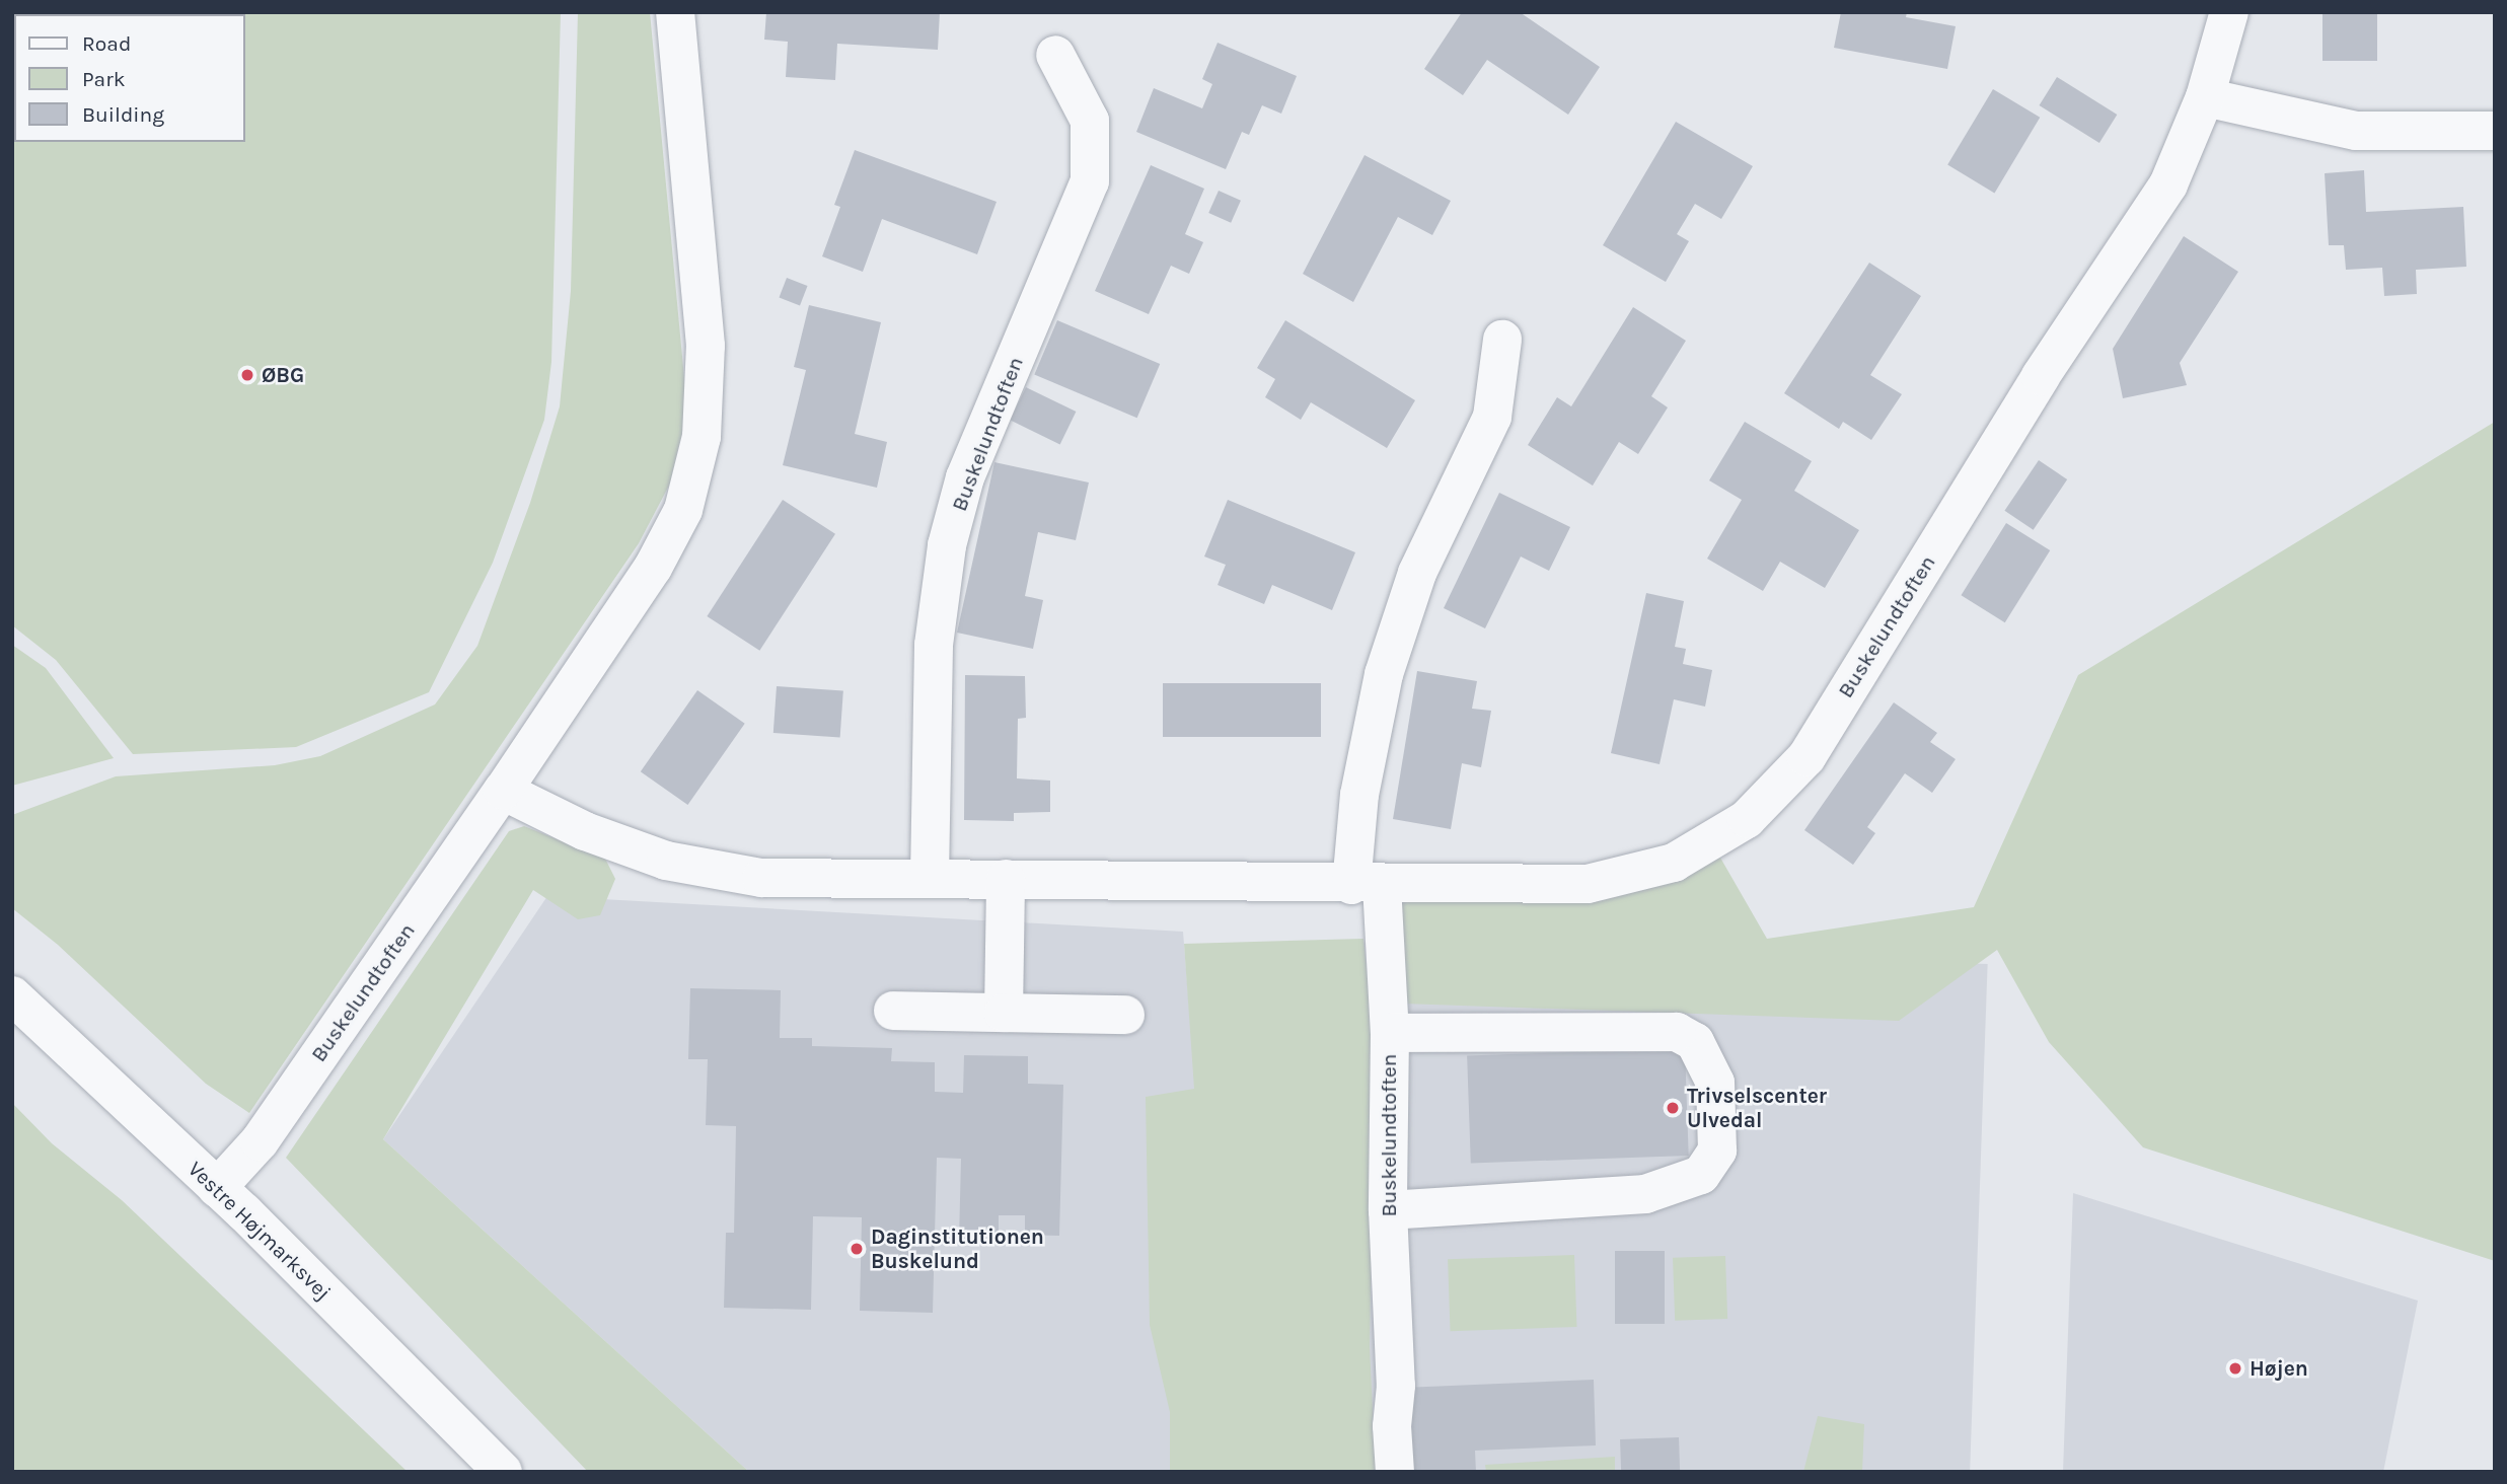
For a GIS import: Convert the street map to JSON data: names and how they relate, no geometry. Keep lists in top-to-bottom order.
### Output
{
  "streets": {
    "street": ["Buskelundtoften", "Vestre Højmarksvej"]
  },
  "crossings": [
    ["Buskelundtoften", "Vestre Højmarksvej"]
  ],
  "places": [
    "ØBG",
    "Trivselscenter Ulvedal",
    "Daginstitutionen Buskelund",
    "Højen"
  ],
  "legend": ["Road", "Park", "Building"]
}
